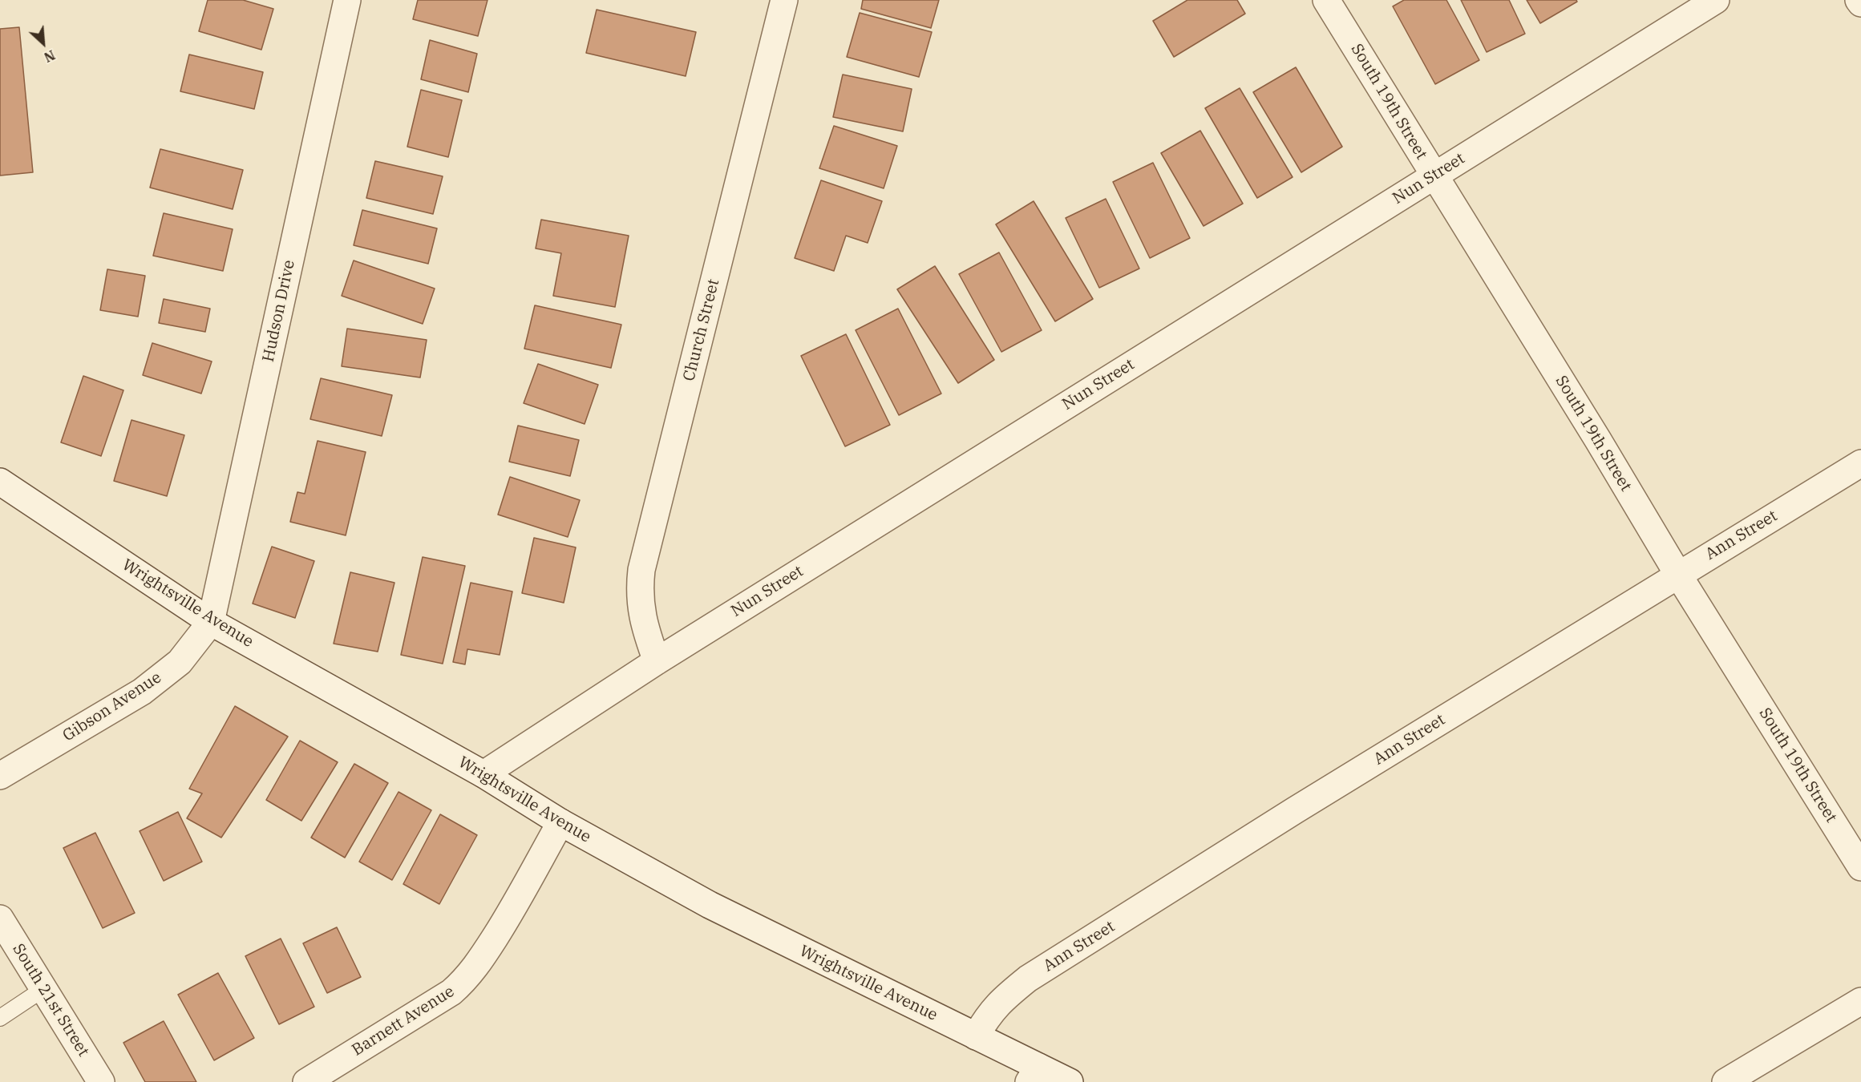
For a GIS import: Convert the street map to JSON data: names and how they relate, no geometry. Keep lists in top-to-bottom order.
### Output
{
  "streets": {
    "street": [
      "South 19th Street",
      "Nun Street",
      "Hudson Drive",
      "Church Street",
      "Ann Street",
      "Wrightsville Avenue",
      "Gibson Avenue",
      "South 21st Street",
      "Barnett Avenue"
    ]
  },
  "crossings": [
    ["South 19th Street", "Nun Street"],
    ["South 19th Street", "Ann Street"],
    ["Nun Street", "Church Street"],
    ["Nun Street", "Wrightsville Avenue"],
    ["Hudson Drive", "Wrightsville Avenue"],
    ["Hudson Drive", "Gibson Avenue"],
    ["Ann Street", "Wrightsville Avenue"],
    ["Wrightsville Avenue", "Gibson Avenue"],
    ["Wrightsville Avenue", "Barnett Avenue"]
  ],
  "north": "bottom right"
}
